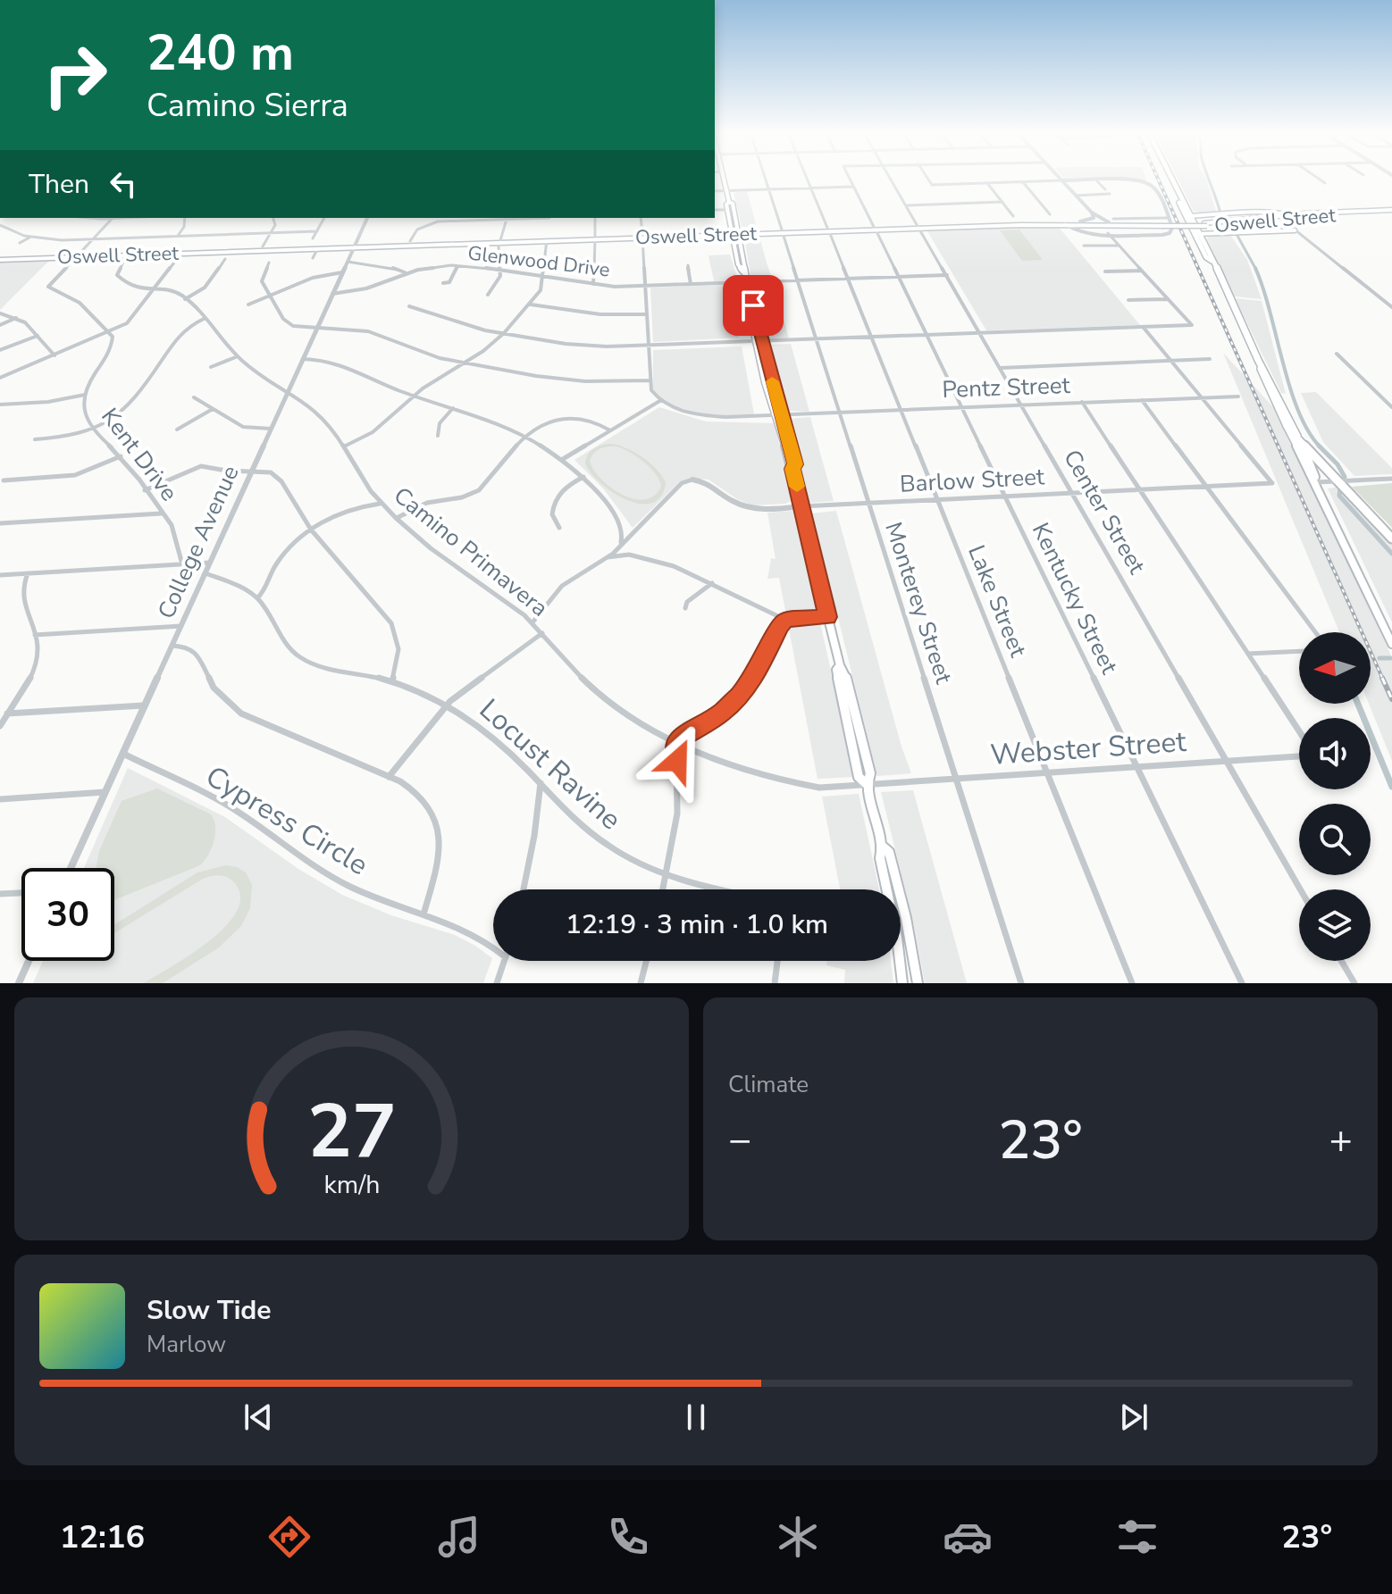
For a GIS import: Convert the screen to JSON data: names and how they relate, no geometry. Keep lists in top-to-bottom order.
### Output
{
  "streets": {
    "main road": ["Oswell Street"],
    "street": [
      "Glenwood Drive",
      "Pentz Street",
      "Kent Drive",
      "Barlow Street",
      "Center Street",
      "College Avenue",
      "Camino Primavera",
      "Kentucky Street",
      "Lake Street",
      "Monterey Street",
      "Webster Street",
      "Locust Ravine",
      "Cypress Circle"
    ]
  },
  "crossings": [
    ["Oswell Street", "Center Street"],
    ["Oswell Street", "College Avenue"],
    ["Oswell Street", "Kentucky Street"],
    ["Oswell Street", "Lake Street"],
    ["Oswell Street", "Monterey Street"],
    ["Glenwood Drive", "Center Street"],
    ["Glenwood Drive", "College Avenue"],
    ["Glenwood Drive", "Kentucky Street"],
    ["Glenwood Drive", "Lake Street"],
    ["Glenwood Drive", "Monterey Street"],
    ["Pentz Street", "Barlow Street"],
    ["Pentz Street", "Center Street"],
    ["Pentz Street", "Kentucky Street"],
    ["Pentz Street", "Lake Street"],
    ["Pentz Street", "Monterey Street"],
    ["Barlow Street", "Center Street"],
    ["Barlow Street", "Kentucky Street"],
    ["Barlow Street", "Lake Street"],
    ["Barlow Street", "Monterey Street"],
    ["Center Street", "Webster Street"],
    ["College Avenue", "Camino Primavera"],
    ["College Avenue", "Cypress Circle"],
    ["Camino Primavera", "Webster Street"],
    ["Kentucky Street", "Webster Street"],
    ["Lake Street", "Webster Street"],
    ["Monterey Street", "Webster Street"]
  ],
  "north": "left",
  "page": {
    "turn": ["240 m", "Camino Sierra"],
    "then": "Then",
    "limit": "30",
    "trip": "12:19 · 3 min · 1.0 km",
    "tile": "Climate",
    "heat": ["−", "23°", "+"],
    "song": ["Slow Tide", "Marlow"],
    "tabs": ["12:16", "23°"],
    "gauge": ["27", "km/h"]
  }
}
